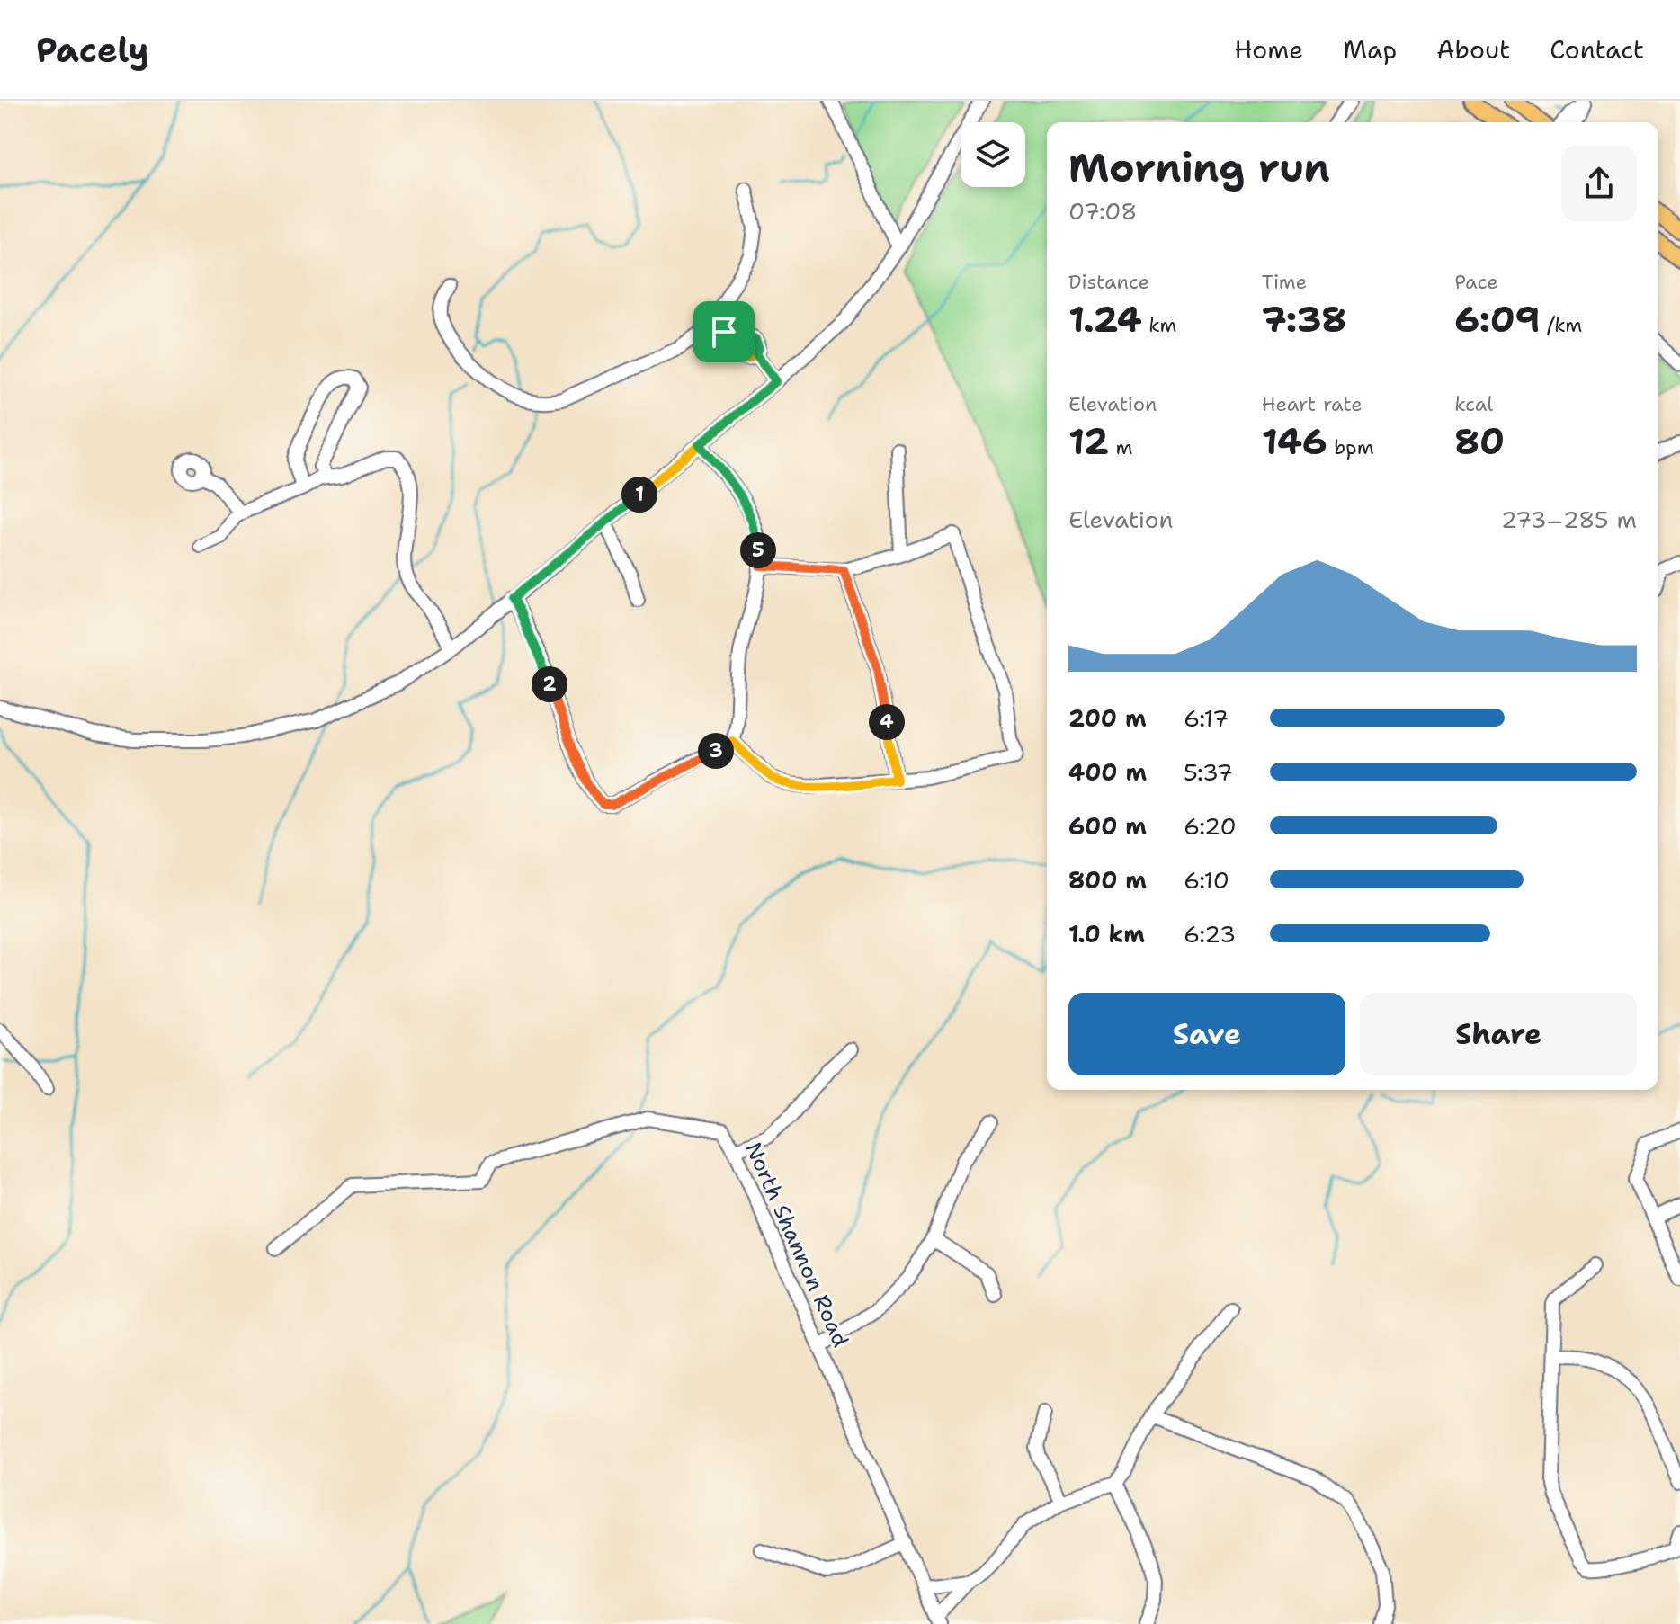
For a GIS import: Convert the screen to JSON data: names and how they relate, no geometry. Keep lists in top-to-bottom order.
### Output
{
  "streets": {
    "street": ["North Shannon Road"]
  },
  "page": {
    "header": "Pacely",
    "nav": [
      "Home",
      "Map",
      "About",
      "Contact"
    ],
    "heading": ["Morning run", "07:08"],
    "stats": [
      ["Distance", "1.24 km"],
      ["Time", "7:38"],
      ["Pace", "6:09 /km"],
      ["Elevation", "12 m"],
      ["Heart rate", "146 bpm"],
      ["kcal", "80"]
    ],
    "pins": [
      "1",
      "5",
      "2",
      "4",
      "3"
    ],
    "chart": ["Elevation", "273–285 m"],
    "list": [
      {
        "name": "200 m",
        "note": "6:17"
      },
      {
        "name": "400 m",
        "note": "5:37"
      },
      {
        "name": "600 m",
        "note": "6:20"
      },
      {
        "name": "800 m",
        "note": "6:10"
      },
      {
        "name": "1.0 km",
        "note": "6:23"
      }
    ],
    "buttons": ["Save", "Share"]
  }
}
